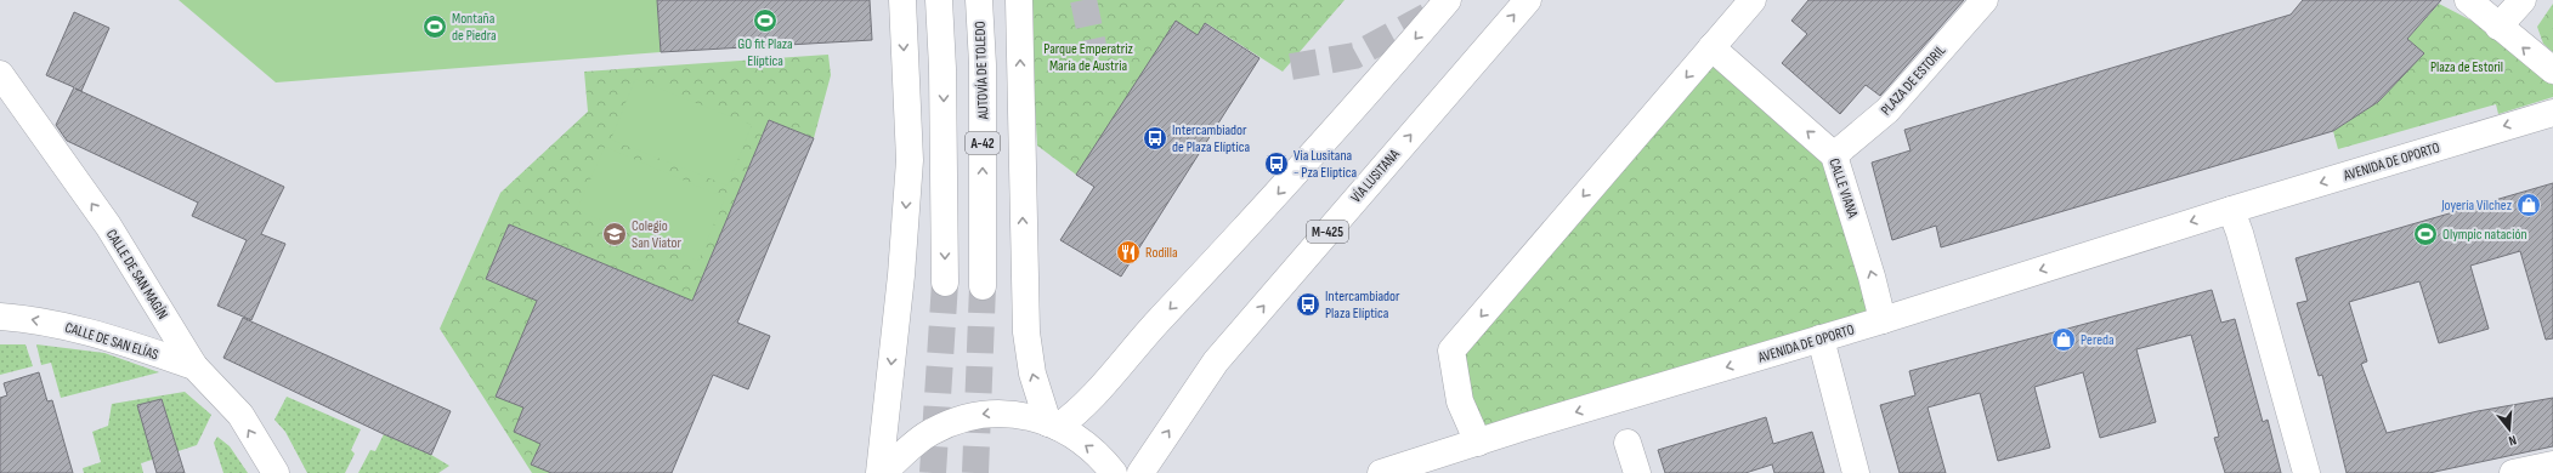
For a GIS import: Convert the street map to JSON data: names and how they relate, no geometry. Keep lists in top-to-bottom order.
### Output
{
  "streets": {
    "main road": [
      "AUTOVÍA DE TOLEDO",
      "PLAZA DE ESTORIL",
      "A-42",
      "AVENIDA DE OPORTO",
      "VÍA LUSITANA",
      "CALLE VIANA",
      "M-425",
      "CALLE DE SAN MAGÍN",
      "CALLE DE SAN ELÍAS"
    ]
  },
  "crossings": [
    ["PLAZA DE ESTORIL", "CALLE VIANA"],
    ["AVENIDA DE OPORTO", "CALLE VIANA"],
    ["CALLE DE SAN MAGÍN", "CALLE DE SAN ELÍAS"]
  ],
  "one_way": [
    "AVENIDA DE OPORTO",
    "CALLE VIANA",
    "CALLE DE SAN MAGÍN",
    "CALLE DE SAN ELÍAS"
  ],
  "parks": ["Parque Emperatriz María de Austria", "Plaza de Estoril"],
  "places": {
    "sports": ["GO fit Plaza Elíptica", "Montaña de Piedra", "Olympic natación"],
    "bus stop": ["Intercambiador de Plaza Elíptica", "Via Lusitana - Pza Eliptica", "Intercambiador Plaza Elíptica"],
    "shop": ["Joyería Vílchez", "Pereda"],
    "school or university": ["Colegio San Viator"],
    "restaurant": ["Rodilla"]
  },
  "north": "bottom"
}
